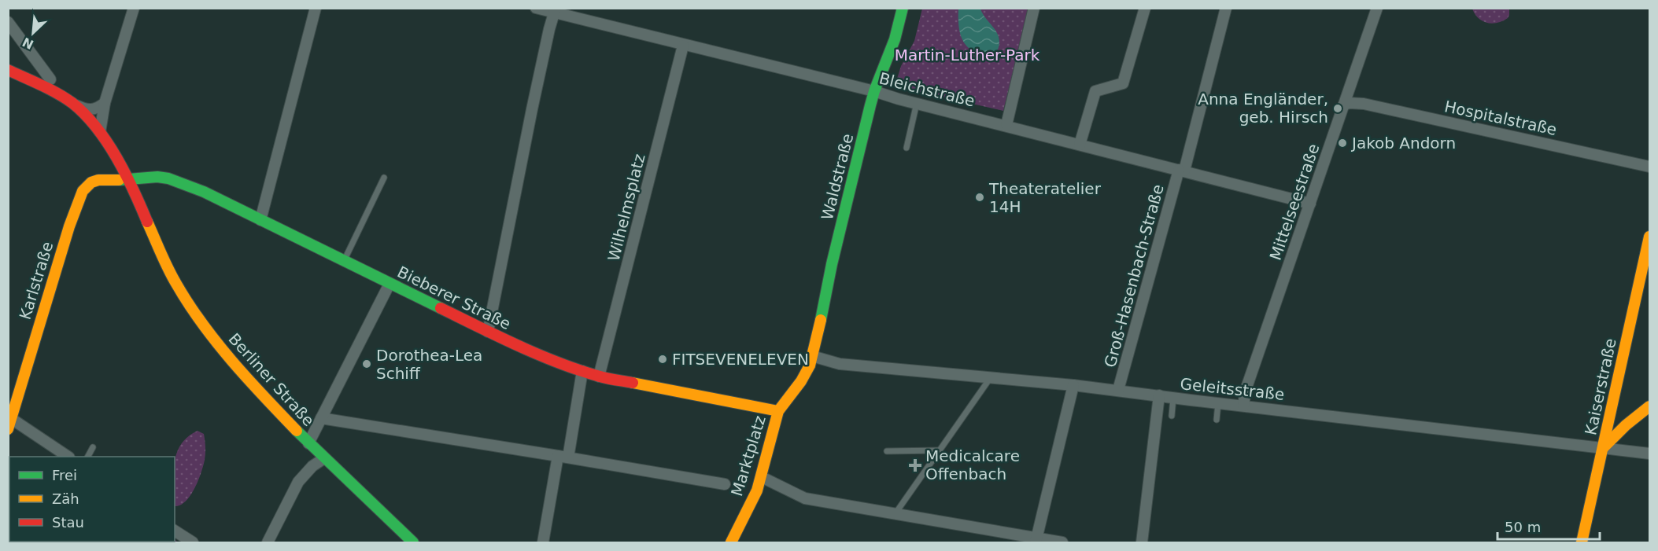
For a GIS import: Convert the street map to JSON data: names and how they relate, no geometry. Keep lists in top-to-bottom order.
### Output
{
  "streets": {
    "street": [
      "Bleichstraße",
      "Hospitalstraße",
      "Waldstraße",
      "Mittelseestraße",
      "Wilhelmsplatz",
      "Groß-Hasenbach-Straße",
      "Karlstraße",
      "Bieberer Straße",
      "Berliner Straße",
      "Kaiserstraße",
      "Geleitsstraße",
      "Marktplatz"
    ]
  },
  "crossings": [
    ["Bleichstraße", "Waldstraße"],
    ["Bleichstraße", "Mittelseestraße"],
    ["Bleichstraße", "Wilhelmsplatz"],
    ["Bleichstraße", "Groß-Hasenbach-Straße"],
    ["Hospitalstraße", "Mittelseestraße"],
    ["Waldstraße", "Geleitsstraße"],
    ["Waldstraße", "Marktplatz"],
    ["Mittelseestraße", "Geleitsstraße"],
    ["Wilhelmsplatz", "Bieberer Straße"],
    ["Groß-Hasenbach-Straße", "Geleitsstraße"],
    ["Karlstraße", "Bieberer Straße"],
    ["Karlstraße", "Berliner Straße"],
    ["Bieberer Straße", "Berliner Straße"],
    ["Bieberer Straße", "Marktplatz"],
    ["Kaiserstraße", "Geleitsstraße"],
    ["Geleitsstraße", "Marktplatz"]
  ],
  "parks": ["Martin-Luther-Park"],
  "places": {
    "other": [
      "Anna Engländer, geb. Hirsch",
      "Jakob Andorn",
      "Theateratelier 14H",
      "FITSEVENELEVEN",
      "Dorothea-Lea Schiff"
    ],
    "health": ["Medicalcare Offenbach"]
  },
  "legend": ["Frei", "Zäh", "Stau"],
  "scale_bar": "50 m",
  "north": "bottom left"
}
